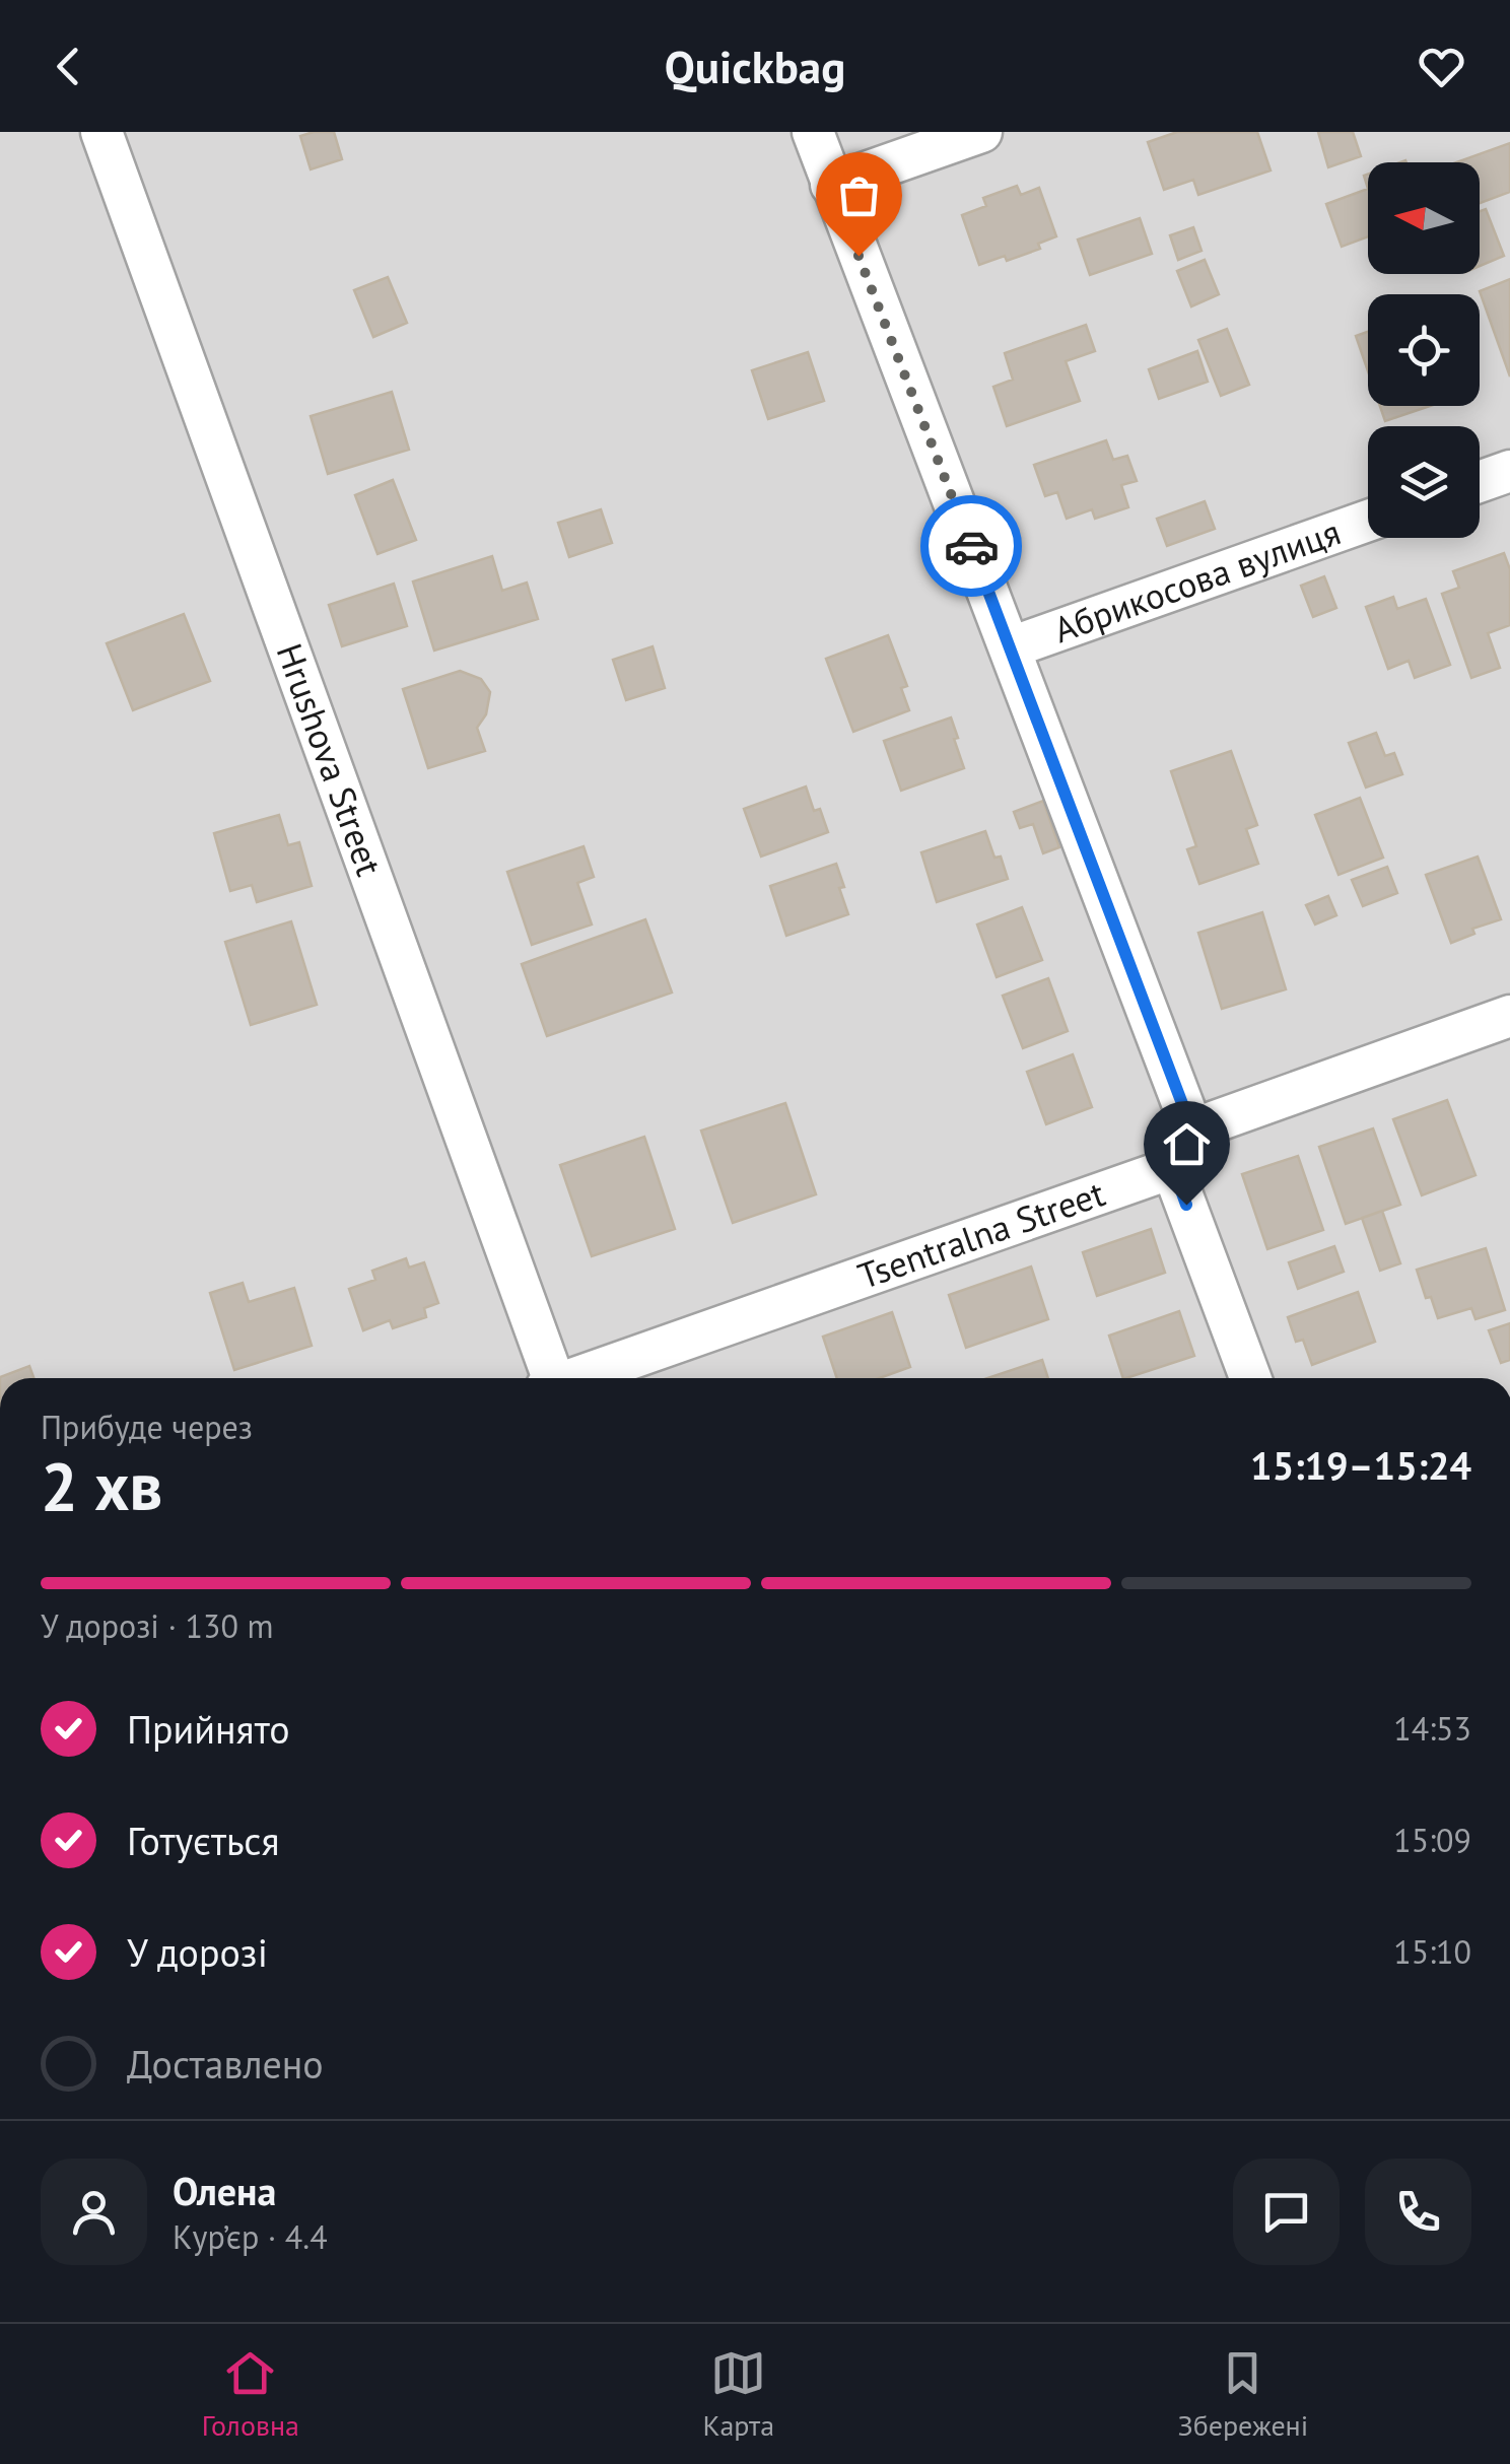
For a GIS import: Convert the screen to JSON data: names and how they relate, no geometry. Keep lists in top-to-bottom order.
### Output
{
  "streets": {
    "street": ["Абрикосова вулиця", "Hrushova Street", "Tsentralna Street"]
  },
  "north": "left",
  "page": {
    "header": "Quickbag",
    "heading": ["2 хв", "Прибуде через", "15:19–15:24"],
    "panel": ["Олена", "Кур’єр · 4.4"],
    "bar": "У дорозі · 130 m",
    "list": [
      ["Прийнято", "14:53"],
      ["Готується", "15:09"],
      ["У дорозі", "15:10"],
      "Доставлено"
    ],
    "tabs": ["Головна", "Карта", "Збережені"]
  }
}
